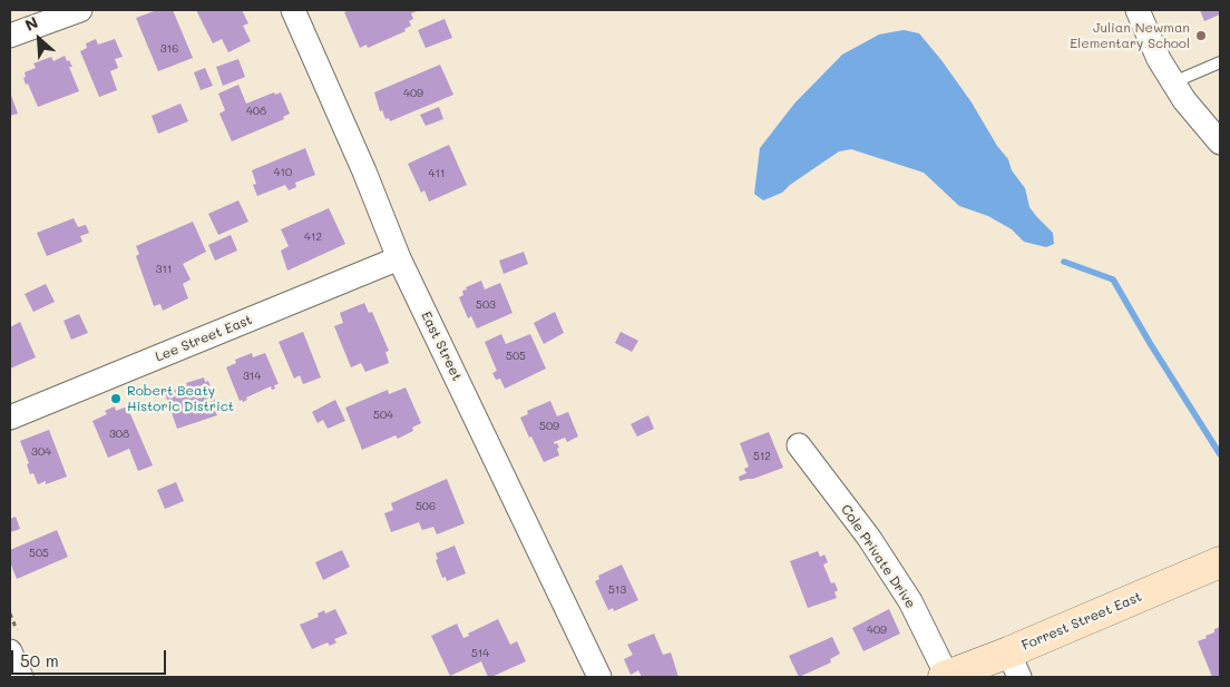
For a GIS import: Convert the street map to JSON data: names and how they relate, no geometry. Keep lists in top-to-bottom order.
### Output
{
  "streets": {
    "main road": ["Forrest Street East"],
    "street": ["Lee Street East", "East Street", "Cole Private Drive"]
  },
  "crossings": [
    ["Lee Street East", "East Street"],
    ["Cole Private Drive", "Forrest Street East"]
  ],
  "places": ["Julian Newman Elementary School", "Robert Beaty Historic District"],
  "house_numbers": [
    "316",
    "409",
    "408",
    "410",
    "411",
    "412",
    "311",
    "503",
    "505",
    "314",
    "504",
    "509",
    "308",
    "304",
    "512",
    "506",
    "505",
    "513",
    "409",
    "514"
  ],
  "scale_bar": "50 m",
  "north": "top left"
}
